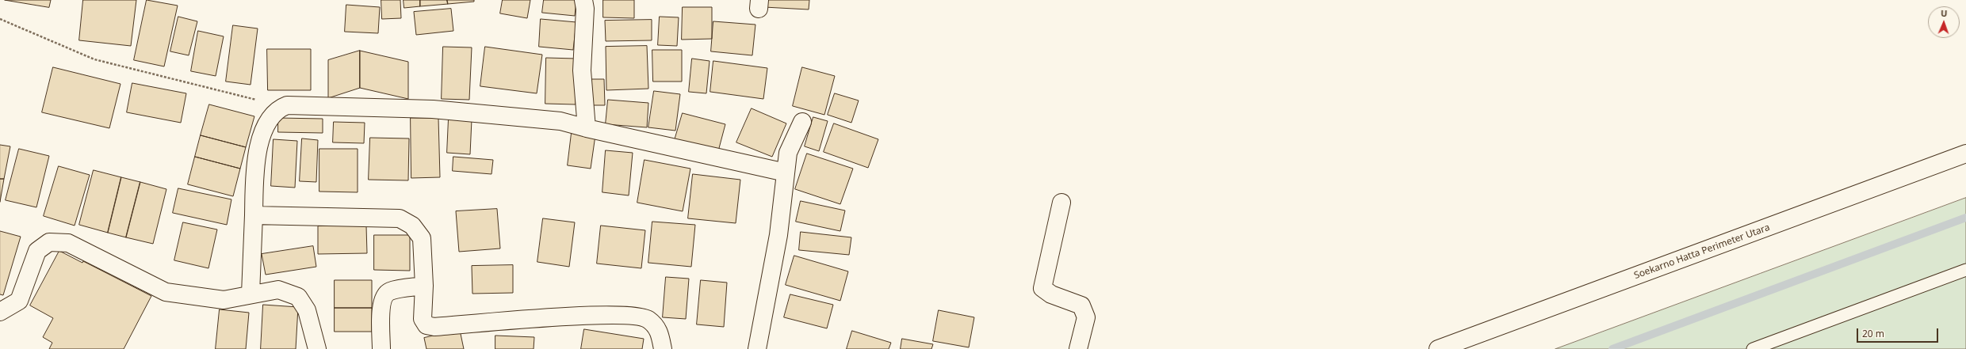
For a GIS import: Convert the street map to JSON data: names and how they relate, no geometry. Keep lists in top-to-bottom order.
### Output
{
  "streets": {
    "street": ["Soekarno Hatta Perimeter Utara"]
  },
  "scale_bar": "20 m",
  "north": "top"
}
